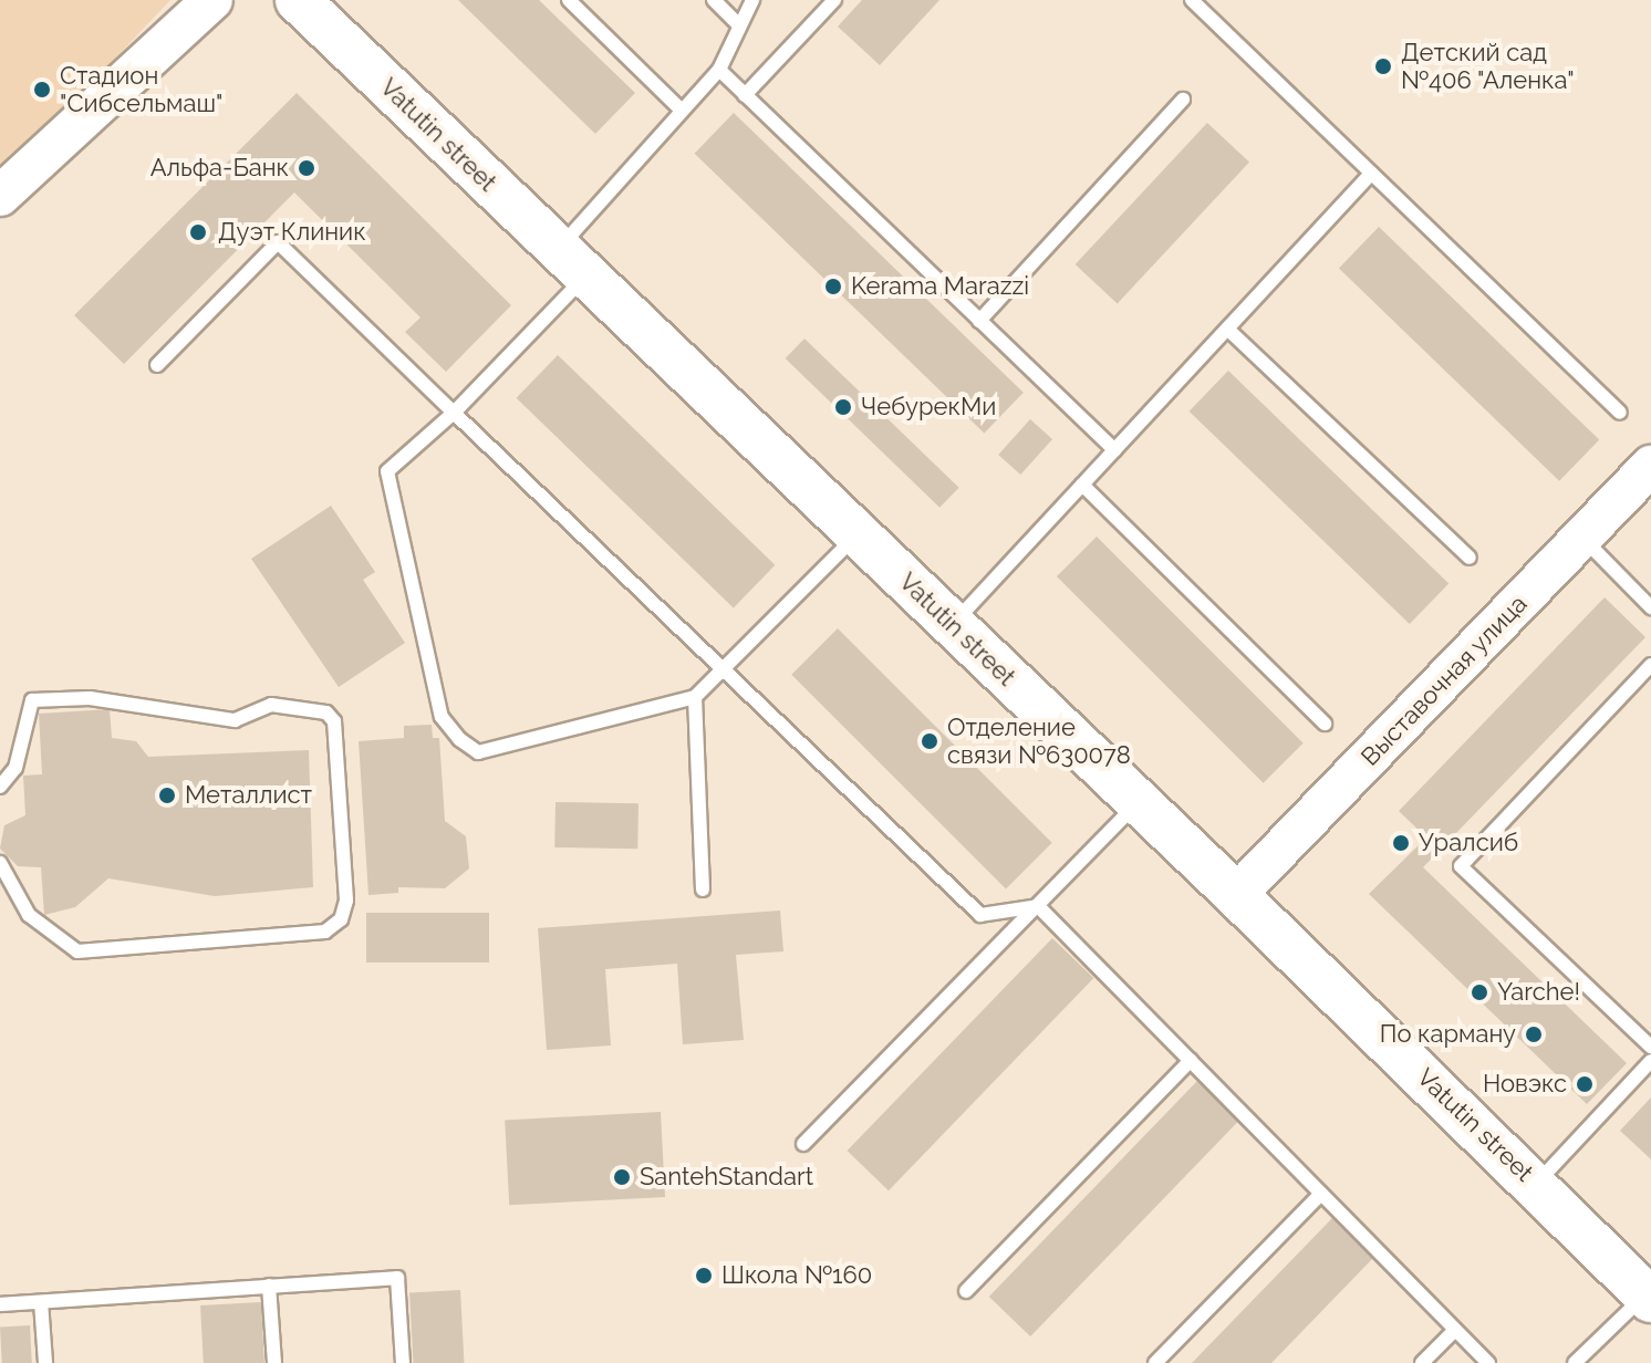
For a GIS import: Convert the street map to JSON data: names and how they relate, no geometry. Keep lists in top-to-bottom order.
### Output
{
  "streets": {
    "main road": ["Vatutin street"],
    "street": ["Выставочная улица"]
  },
  "crossings": [
    ["Vatutin street", "Выставочная улица"]
  ],
  "places": [
    "Детский сад №406 \"Аленка\"",
    "Стадион \"Сибсельмаш\"",
    "Альфа-Банк",
    "Дуэт Клиник",
    "Kerama Marazzi",
    "ЧебурекМи",
    "Отделение связи №630078",
    "Металлист",
    "Уралсиб",
    "Yarche!",
    "По карману",
    "Новэкс",
    "SantehStandart",
    "Школа №160"
  ]
}
